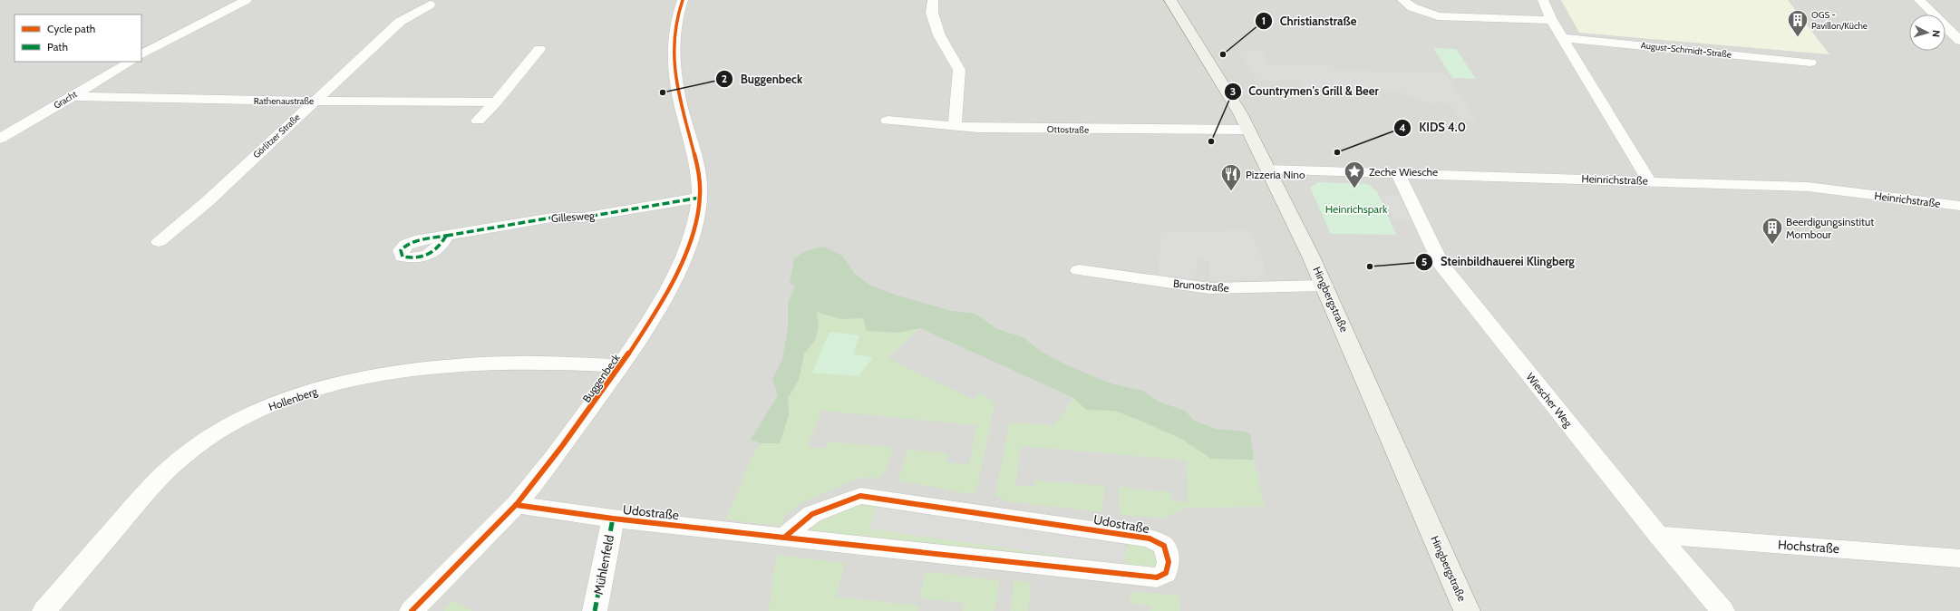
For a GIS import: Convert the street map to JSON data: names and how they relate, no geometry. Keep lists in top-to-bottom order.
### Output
{
  "streets": {
    "street": [
      "August-Schmidt-Straße",
      "Gracht",
      "Rathenaustraße",
      "Ottostraße",
      "Görlitzer Straße",
      "Heinrichstraße",
      "Gillesweg",
      "Brunostraße",
      "Hingbergstraße",
      "Buggenbeck",
      "Hollenberg",
      "Wiescher Weg",
      "Udostraße",
      "Hochstraße",
      "Mühlenfeld"
    ]
  },
  "crossings": [
    ["Gracht", "Rathenaustraße"],
    ["Rathenaustraße", "Görlitzer Straße"],
    ["Ottostraße", "Hingbergstraße"],
    ["Heinrichstraße", "Hingbergstraße"],
    ["Heinrichstraße", "Wiescher Weg"],
    ["Gillesweg", "Buggenbeck"],
    ["Brunostraße", "Hingbergstraße"],
    ["Buggenbeck", "Hollenberg"],
    ["Buggenbeck", "Udostraße"],
    ["Wiescher Weg", "Hochstraße"],
    ["Udostraße", "Mühlenfeld"]
  ],
  "parks": ["Heinrichspark"],
  "places": {
    "building": ["OGS - Pavillon/Küche", "Beerdigungsinstitut Mombour"],
    "other": [
      "Christianstraße",
      "Buggenbeck",
      "Countrymen's Grill & Beer",
      "KIDS 4.0",
      "Steinbildhauerei Klingberg"
    ],
    "place": ["Zeche Wiesche"],
    "restaurant": ["Pizzeria Nino"]
  },
  "legend": ["Cycle path", "Path"],
  "north": "right"
}
